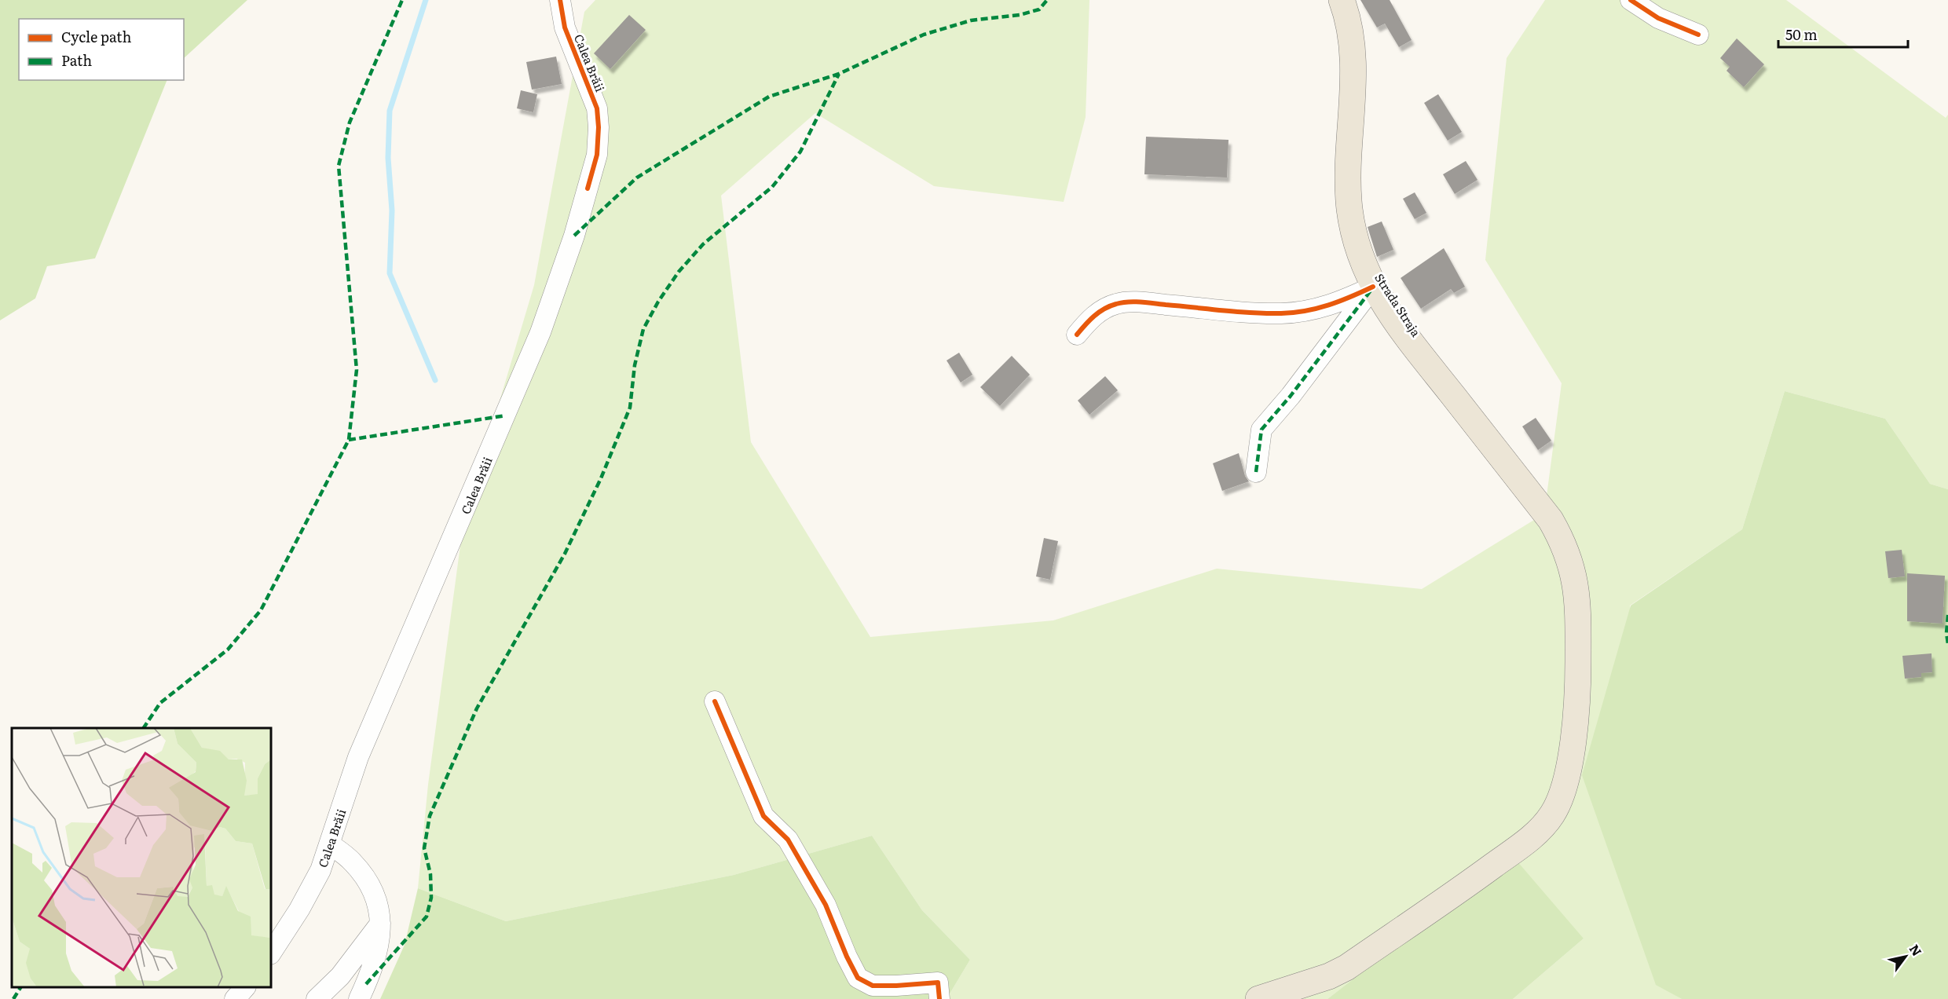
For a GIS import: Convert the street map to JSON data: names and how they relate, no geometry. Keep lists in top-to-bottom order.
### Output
{
  "streets": {
    "main road": ["Strada Straja"],
    "street": ["Calea Brăii"]
  },
  "legend": ["Cycle path", "Path"],
  "scale_bar": "50 m",
  "north": "top right"
}
